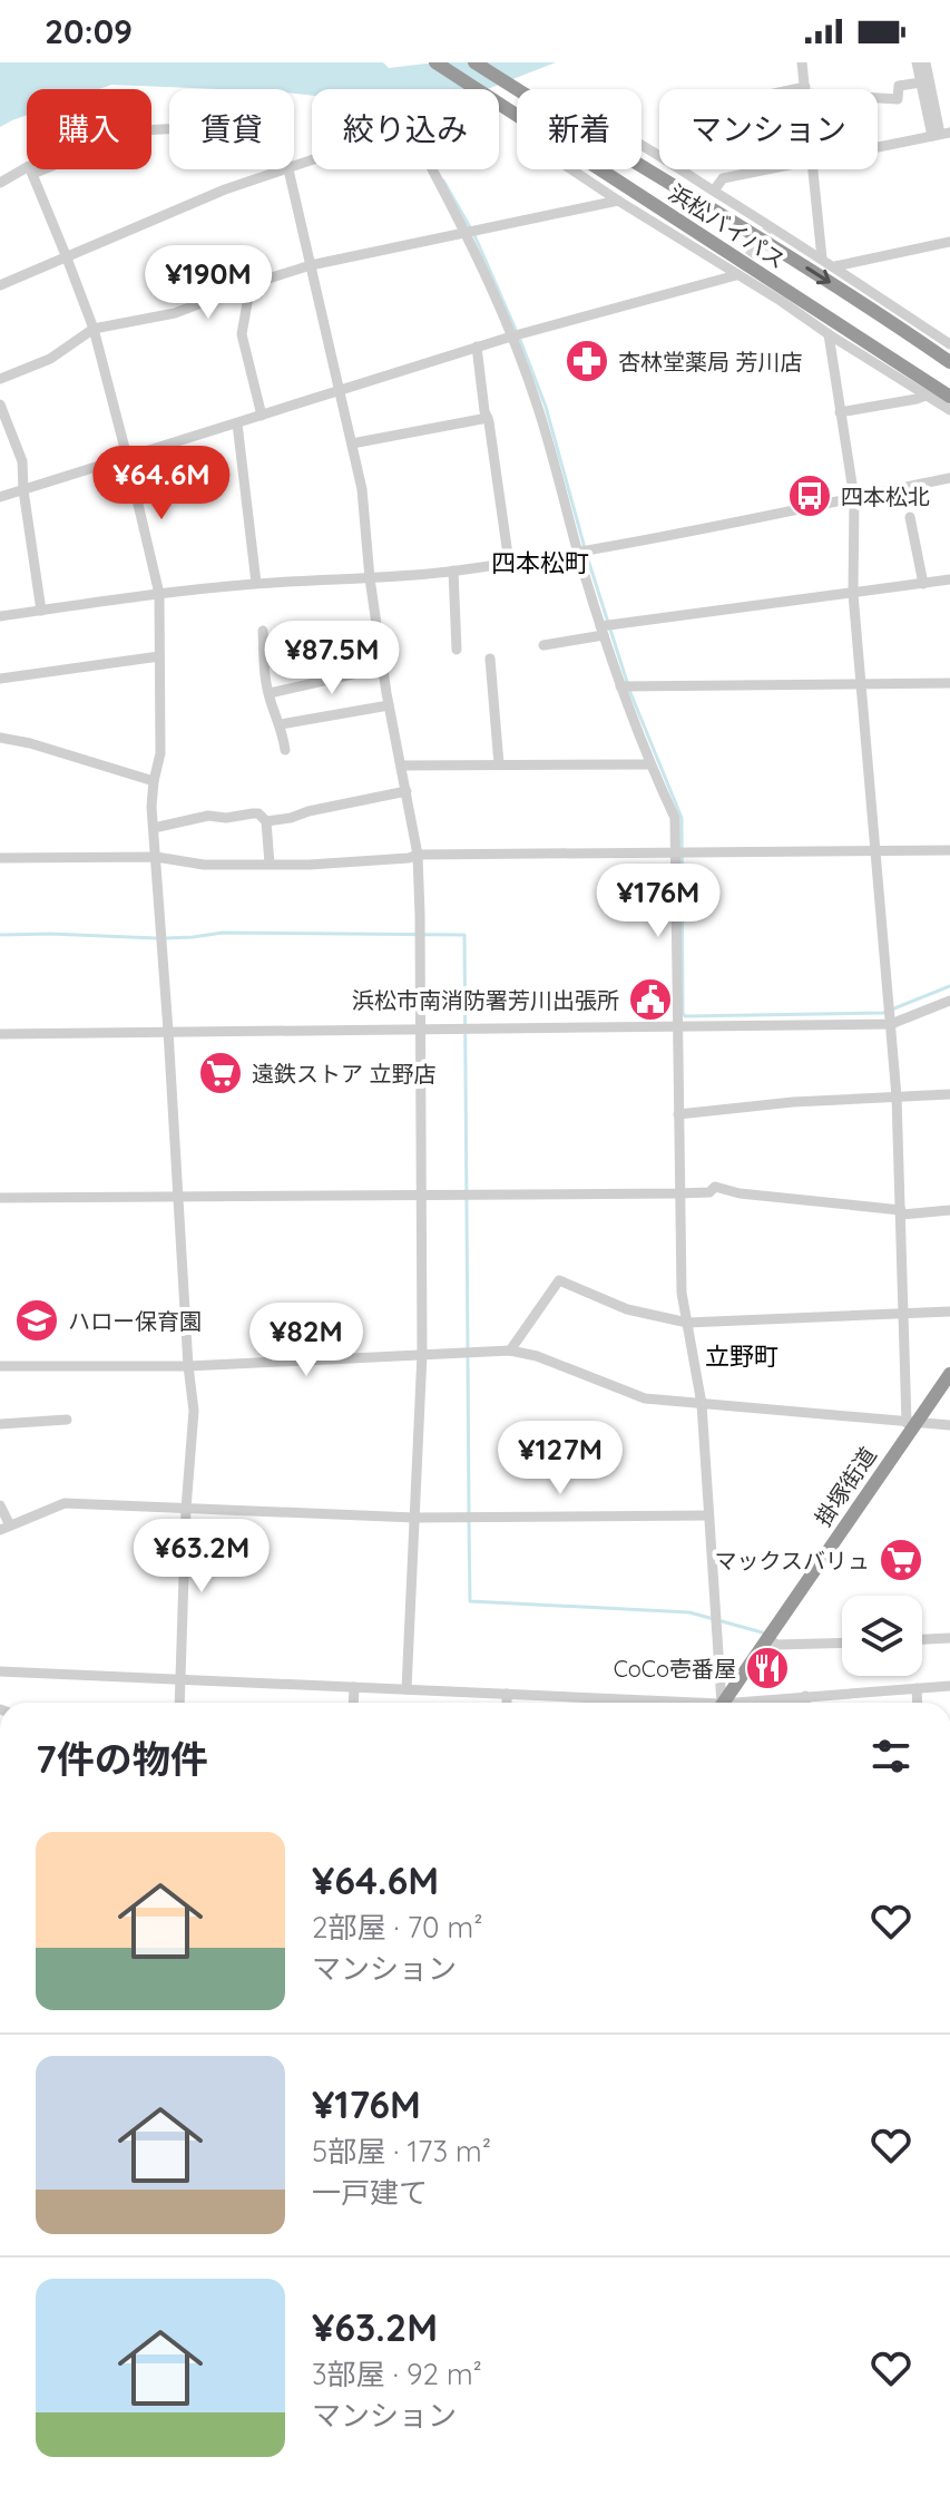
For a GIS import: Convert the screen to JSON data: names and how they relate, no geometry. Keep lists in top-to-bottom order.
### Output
{
  "streets": {
    "highway": ["浜松バイパス", "掛塚街道"]
  },
  "districts": ["四本松町", "立野町"],
  "places": {
    "pharmacy": ["杏林堂薬局 芳川店"],
    "bus stop": ["四本松北"],
    "public building": ["浜松市南消防署芳川出張所"],
    "supermarket": ["遠鉄ストア 立野店", "マックスバリュ"],
    "school or university": ["ハロー保育園"],
    "restaurant": ["CoCo壱番屋"]
  },
  "page": {
    "status": "20:09",
    "chip": [
      "購入",
      "賃貸",
      "絞り込み",
      "新着",
      "マンション"
    ],
    "price": [
      "¥190M",
      "¥64.6M",
      "¥87.5M",
      "¥176M",
      "¥82M",
      "¥127M",
      "¥63.2M"
    ],
    "heading": "7件の物件",
    "list": [
      {
        "name": "¥64.6M",
        "note": "2部屋 · 70 m² · マンション"
      },
      {
        "name": "¥176M",
        "note": "5部屋 · 173 m² · 一戸建て"
      },
      {
        "name": "¥63.2M",
        "note": "3部屋 · 92 m² · マンション"
      }
    ]
  }
}
